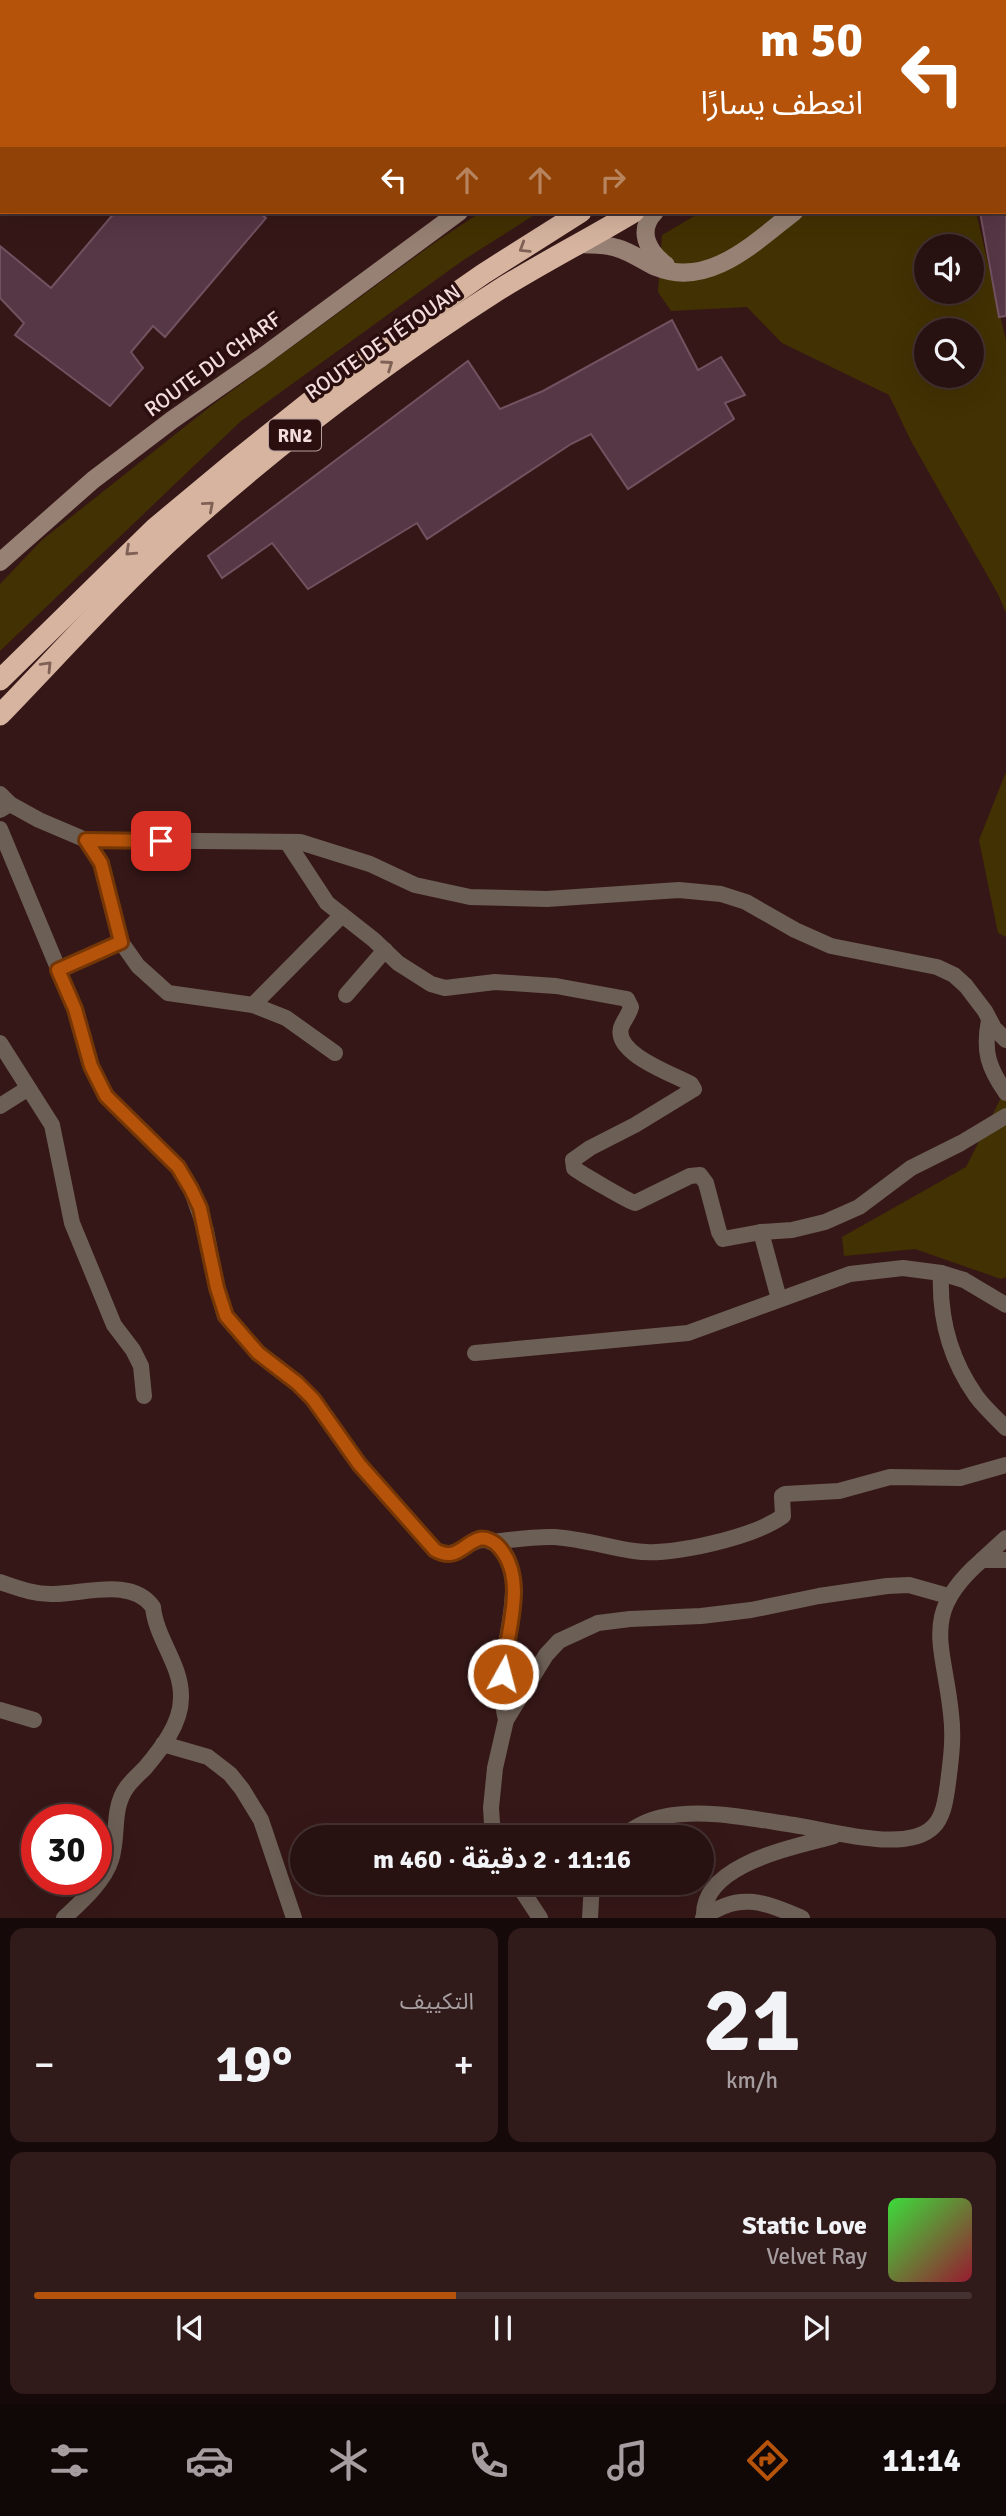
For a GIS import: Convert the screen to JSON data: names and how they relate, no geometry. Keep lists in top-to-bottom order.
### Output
{
  "streets": {
    "highway": ["ROUTE DE TÉTOUAN", "RN2"],
    "street": ["ROUTE DU CHARF"]
  },
  "page": {
    "turn": ["50 m", "انعطف يسارًا"],
    "limit": "30",
    "trip": "11:16 · 2 دقيقة · 460 m",
    "tile": [
      ["21", "km/h"],
      "التكييف"
    ],
    "heat": ["−", "19°", "+"],
    "song": ["Static Love", "Velvet Ray"],
    "tabs": "11:14"
  }
}
